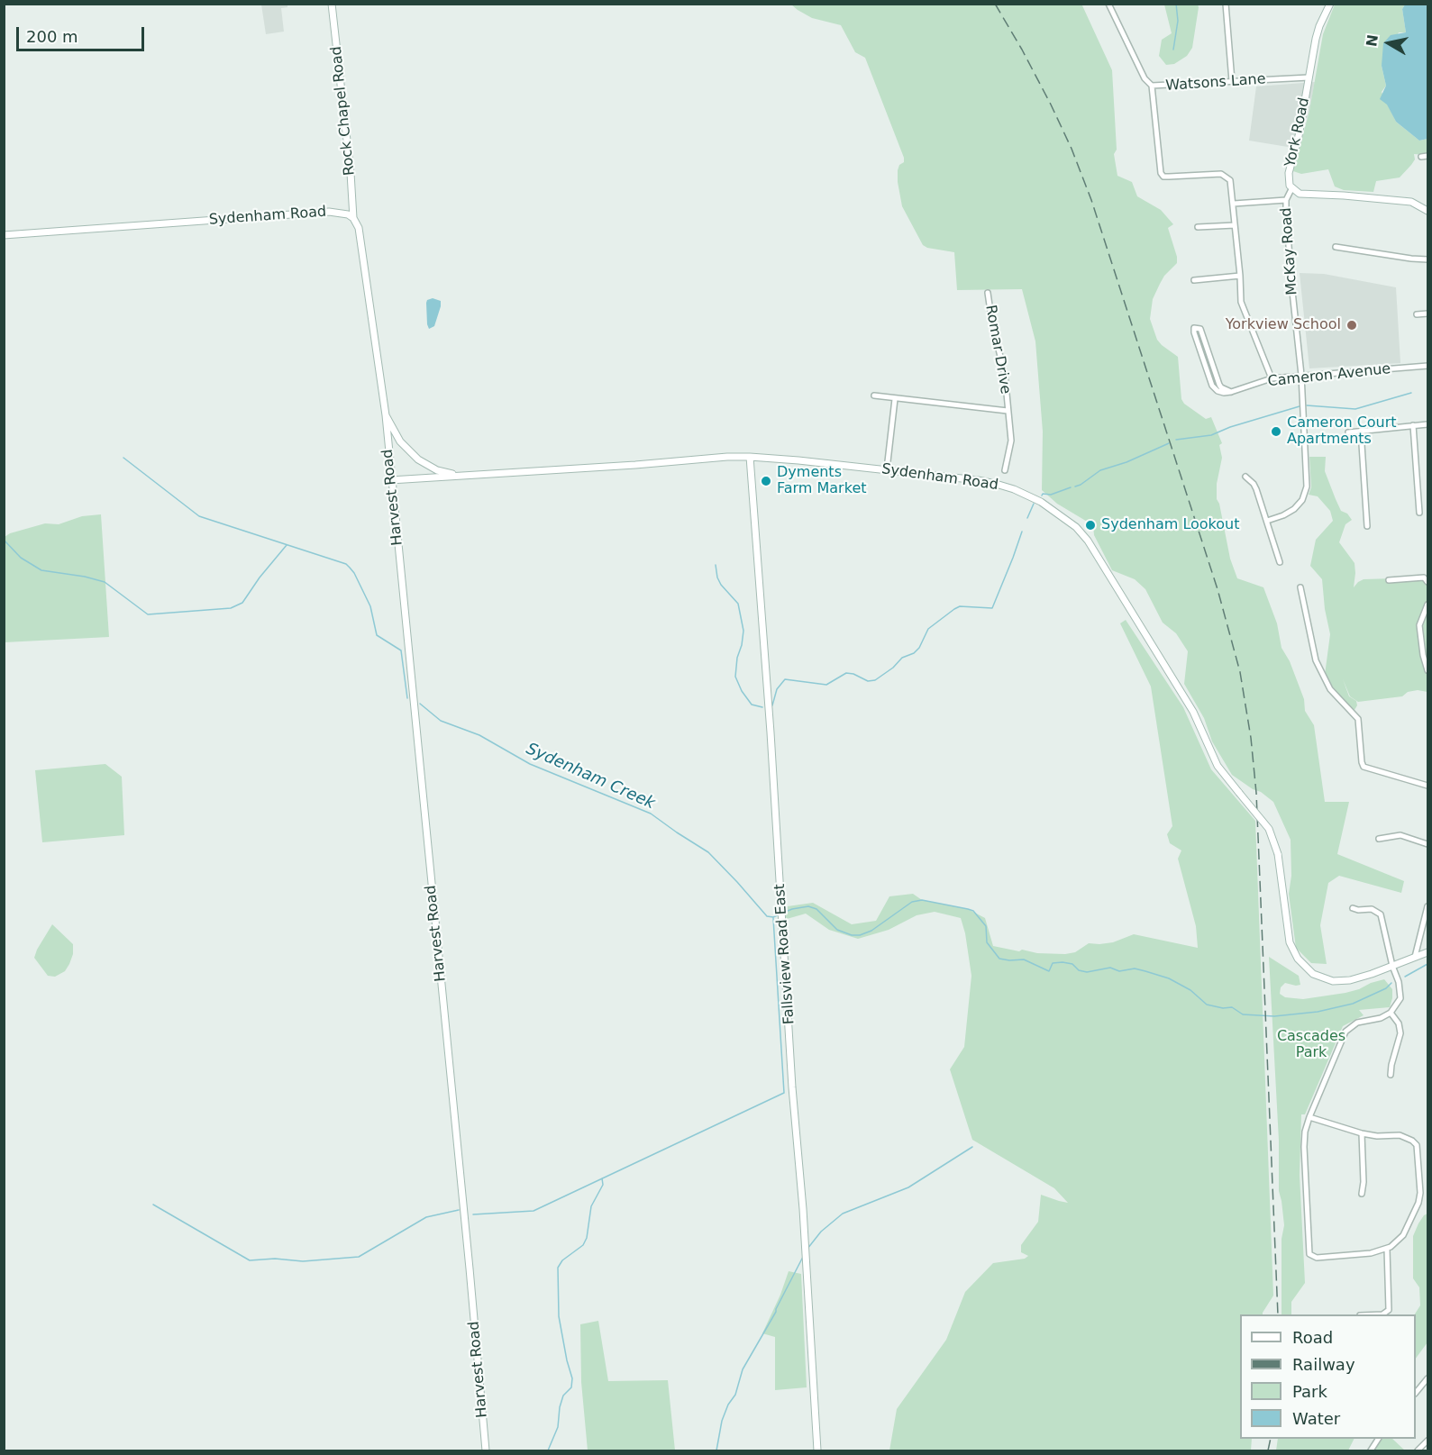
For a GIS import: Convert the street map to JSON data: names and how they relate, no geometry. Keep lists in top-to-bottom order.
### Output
{
  "streets": {
    "street": [
      "Watsons Lane",
      "Rock Chapel Road",
      "York Road",
      "Sydenham Road",
      "McKay Road",
      "Romar Drive",
      "Cameron Avenue",
      "Harvest Road",
      "Fallsview Road East"
    ]
  },
  "crossings": [
    ["Watsons Lane", "York Road"],
    ["Rock Chapel Road", "Sydenham Road"],
    ["York Road", "McKay Road"],
    ["Sydenham Road", "Harvest Road"],
    ["Sydenham Road", "Fallsview Road East"],
    ["McKay Road", "Cameron Avenue"]
  ],
  "water": ["Sydenham Creek"],
  "parks": ["Cascades Park"],
  "places": [
    "Yorkview School",
    "Cameron Court Apartments",
    "Dyments Farm Market",
    "Sydenham Lookout"
  ],
  "legend": [
    "Road",
    "Railway",
    "Park",
    "Water"
  ],
  "scale_bar": "200 m",
  "north": "left"
}
